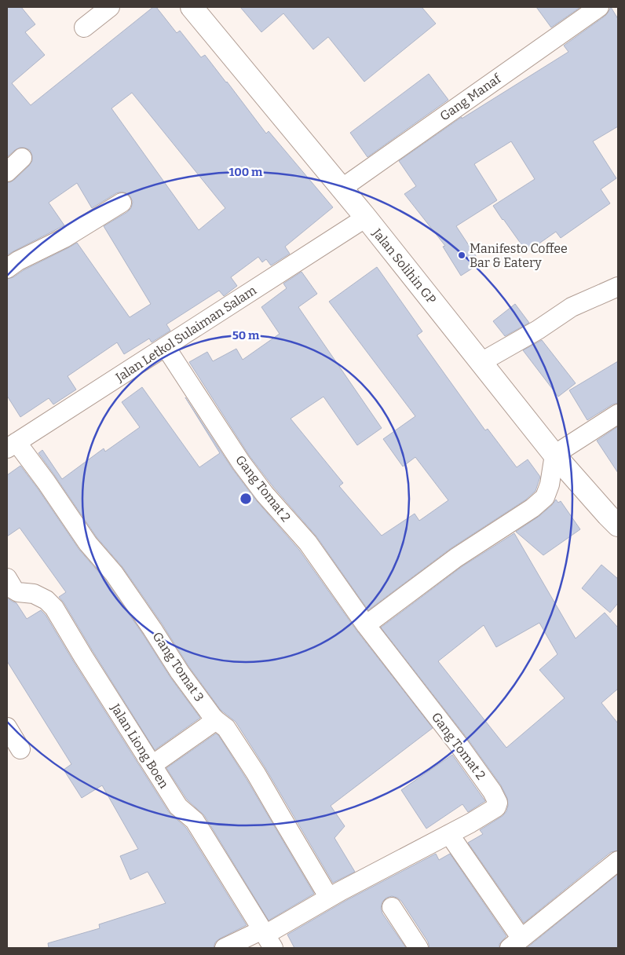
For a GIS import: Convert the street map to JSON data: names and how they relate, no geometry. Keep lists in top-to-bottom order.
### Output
{
  "streets": {
    "main road": ["Jalan Solihin GP"],
    "street": [
      "Gang Manaf",
      "Jalan Letkol Sulaiman Salam",
      "Gang Tomat 2",
      "Gang Tomat 3",
      "Jalan Liong Boen"
    ]
  },
  "crossings": [
    ["Gang Manaf", "Jalan Solihin GP"],
    ["Jalan Solihin GP", "Jalan Letkol Sulaiman Salam"],
    ["Jalan Letkol Sulaiman Salam", "Gang Tomat 2"],
    ["Jalan Letkol Sulaiman Salam", "Gang Tomat 3"]
  ],
  "places": ["Manifesto Coffee Bar & Eatery"],
  "rings": ["100 m", "50 m"]
}
